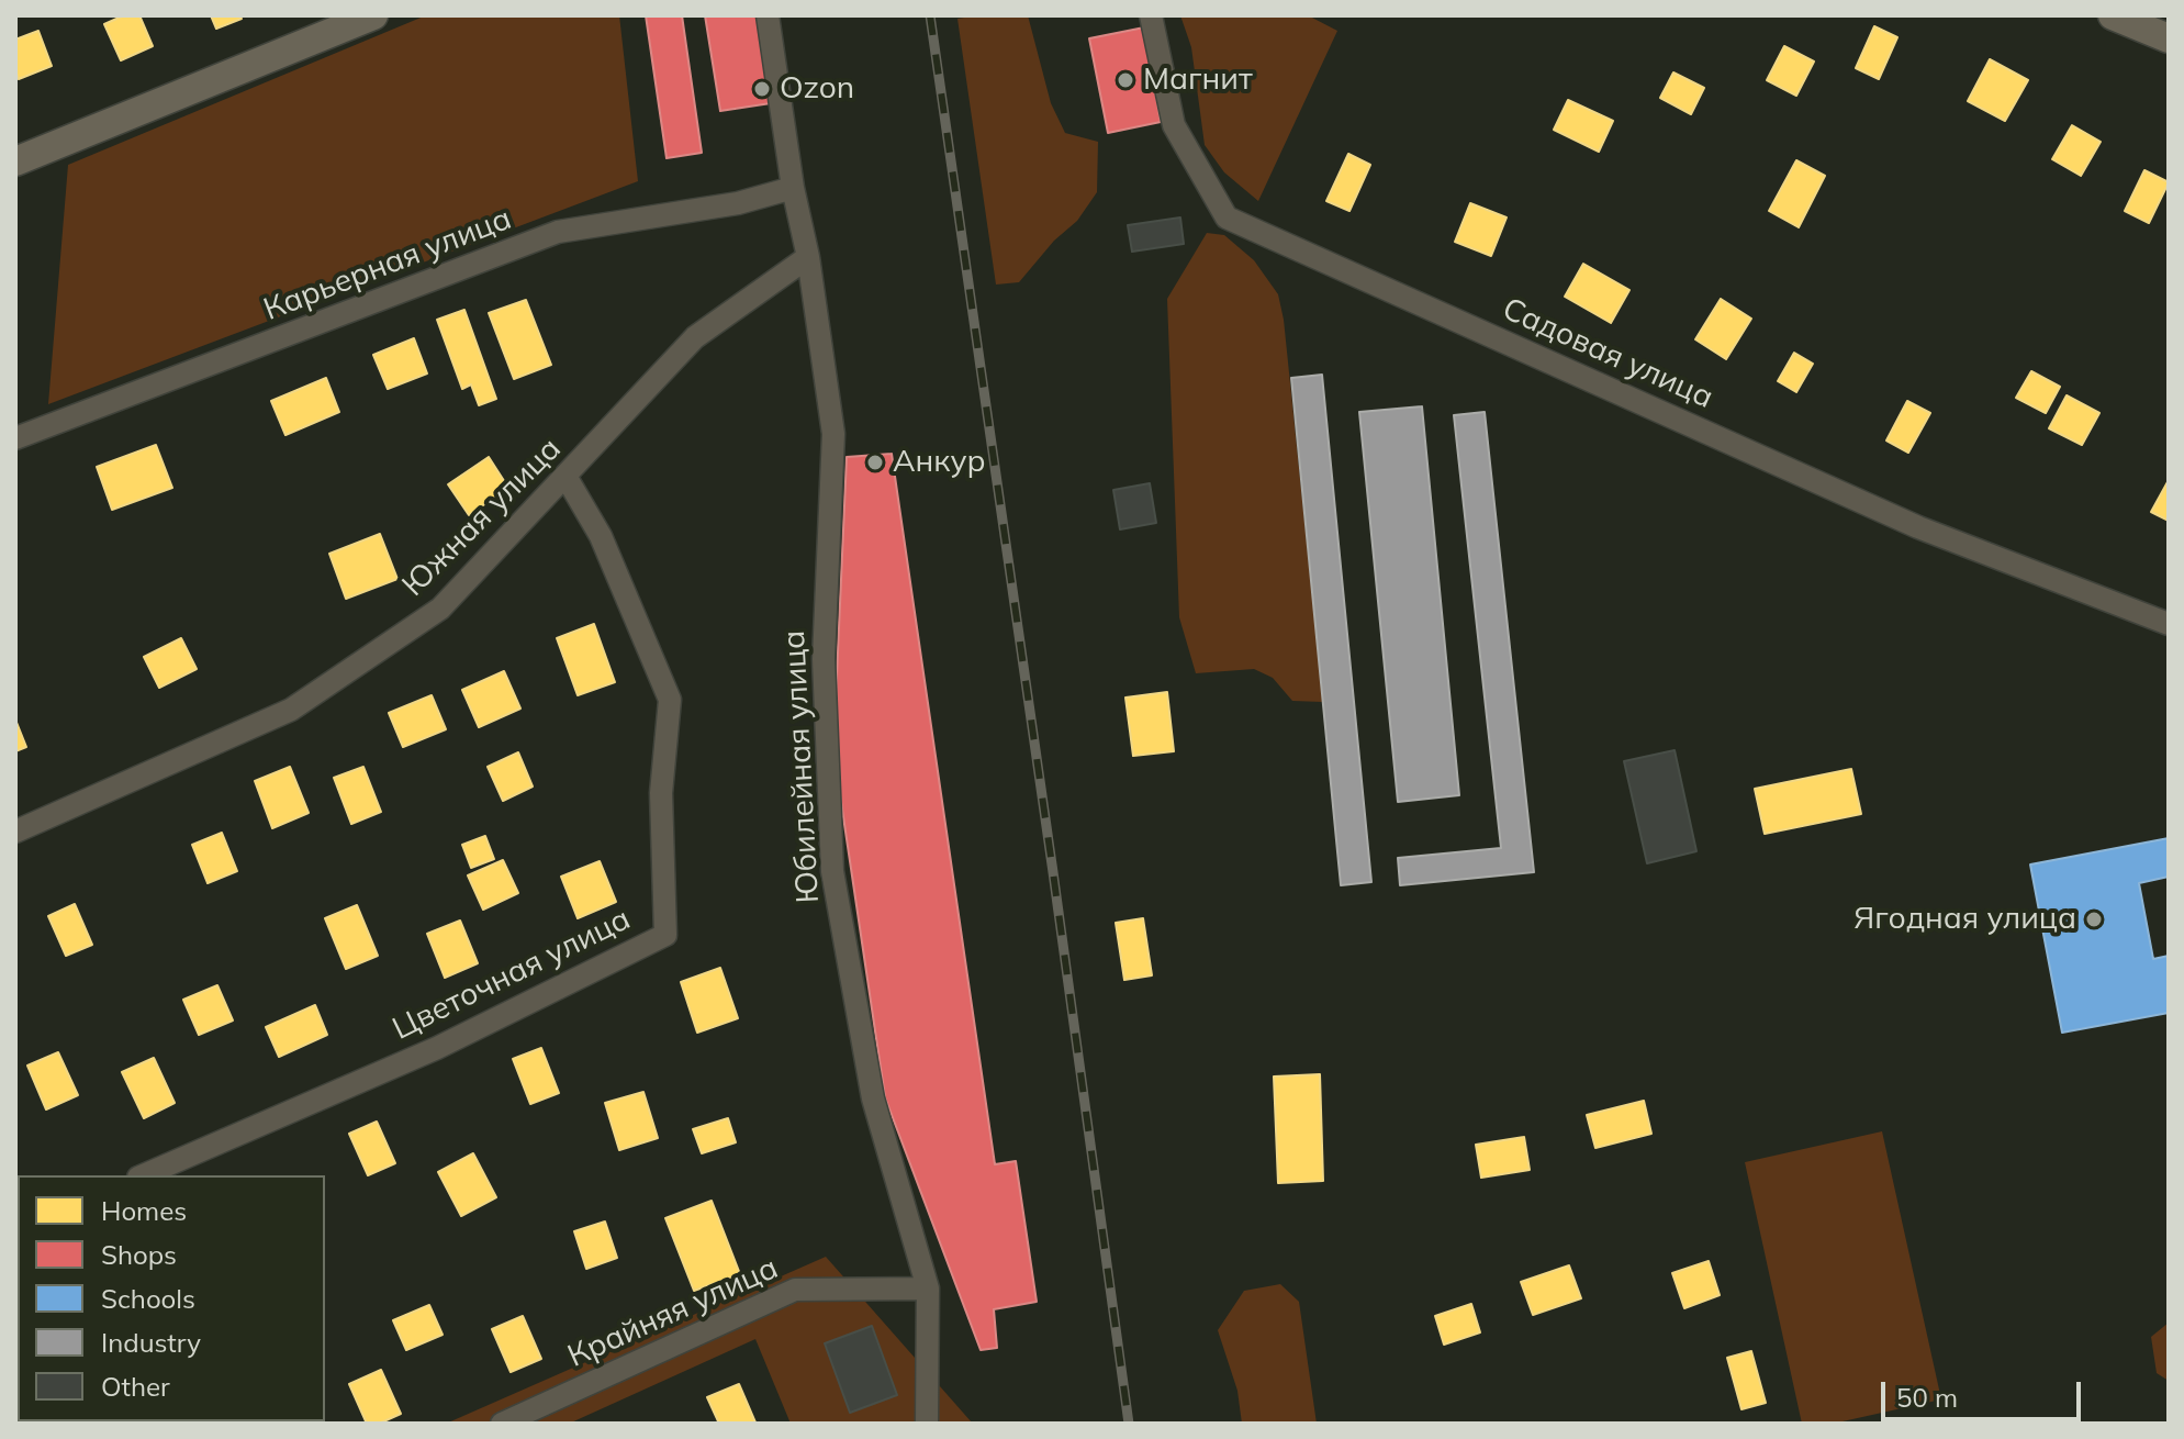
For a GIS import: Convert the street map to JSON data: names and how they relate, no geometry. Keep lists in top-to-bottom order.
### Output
{
  "streets": {
    "street": [
      "Карьерная улица",
      "Садовая улица",
      "Южная улица",
      "Юбилейная улица",
      "Цветочная улица",
      "Крайняя улица"
    ]
  },
  "crossings": [
    ["Карьерная улица", "Юбилейная улица"],
    ["Южная улица", "Юбилейная улица"],
    ["Южная улица", "Цветочная улица"],
    ["Юбилейная улица", "Крайняя улица"]
  ],
  "places": [
    "Магнит",
    "Ozon",
    "Анкур",
    "Ягодная улица"
  ],
  "legend": [
    "Homes",
    "Shops",
    "Schools",
    "Industry",
    "Other"
  ],
  "scale_bar": "50 m"
}
